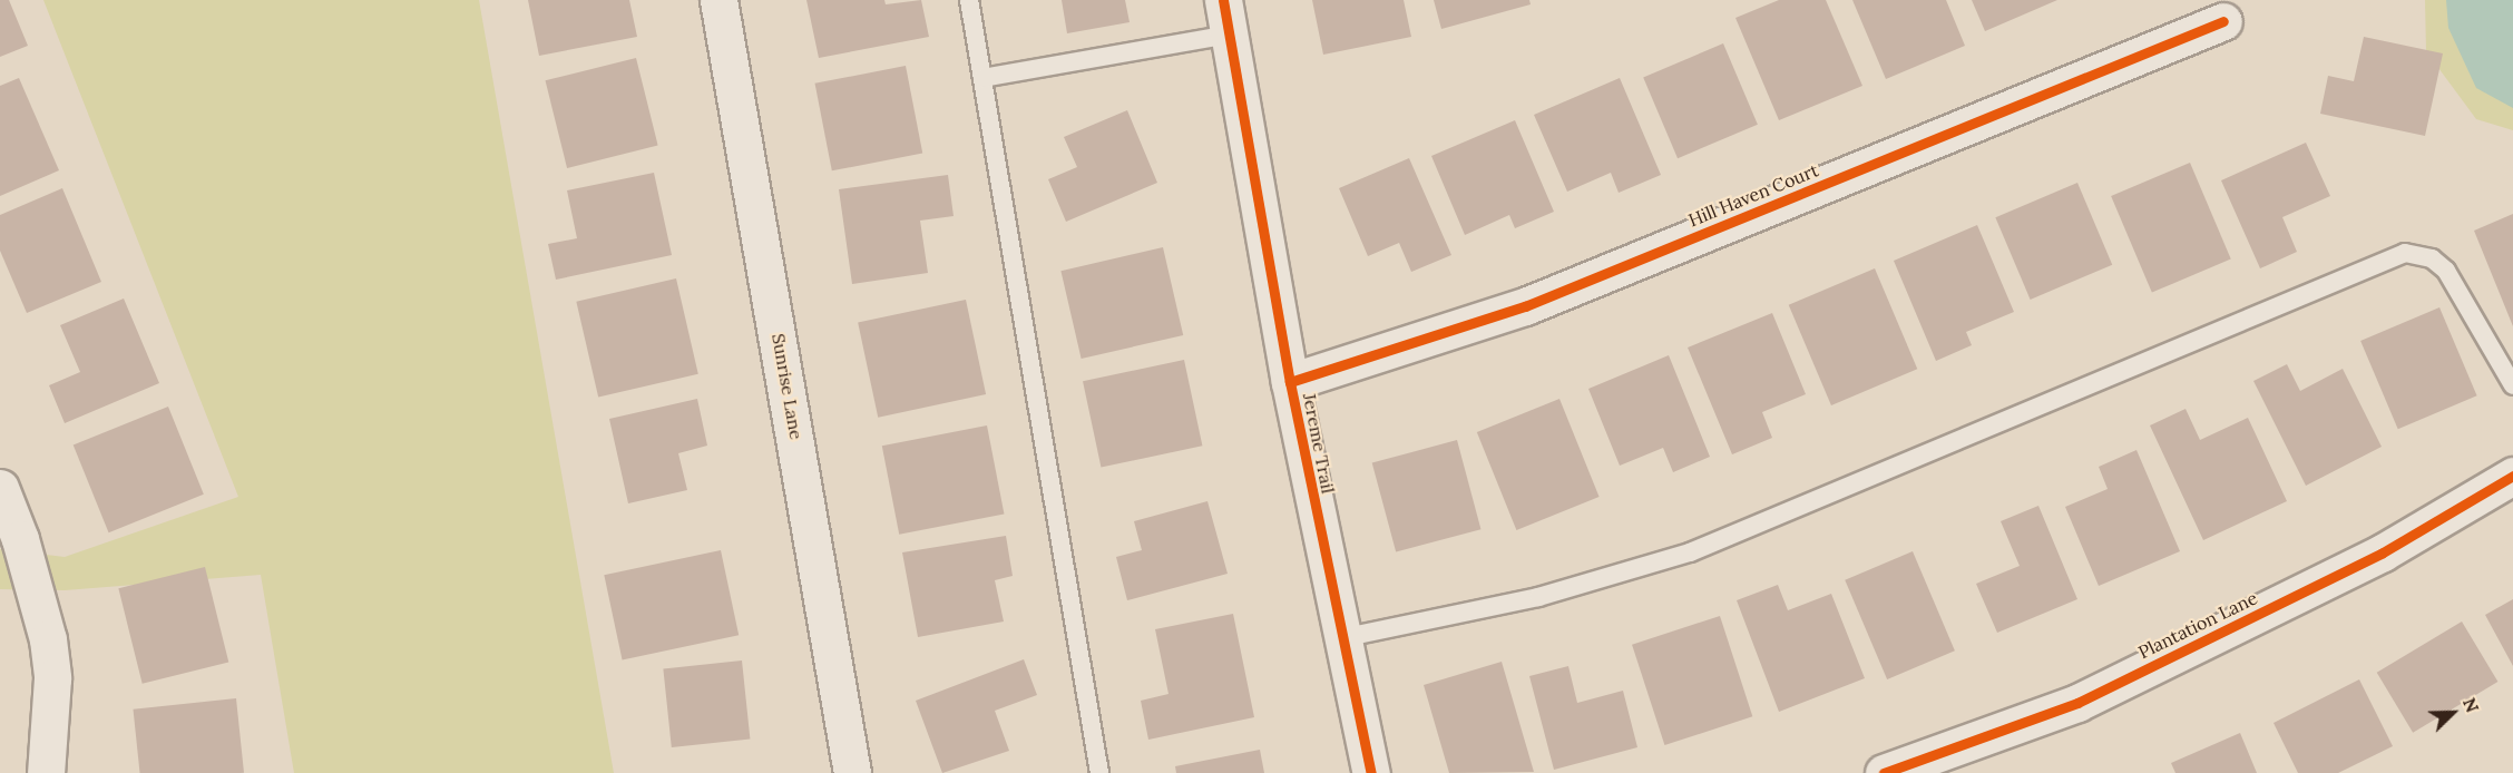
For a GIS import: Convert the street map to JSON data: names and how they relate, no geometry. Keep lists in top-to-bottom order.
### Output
{
  "streets": {
    "street": [
      "Hill Haven Court",
      "Sunrise Lane",
      "Jereme Trail",
      "Plantation Lane"
    ]
  },
  "crossings": [
    ["Hill Haven Court", "Jereme Trail"]
  ],
  "north": "top right"
}
